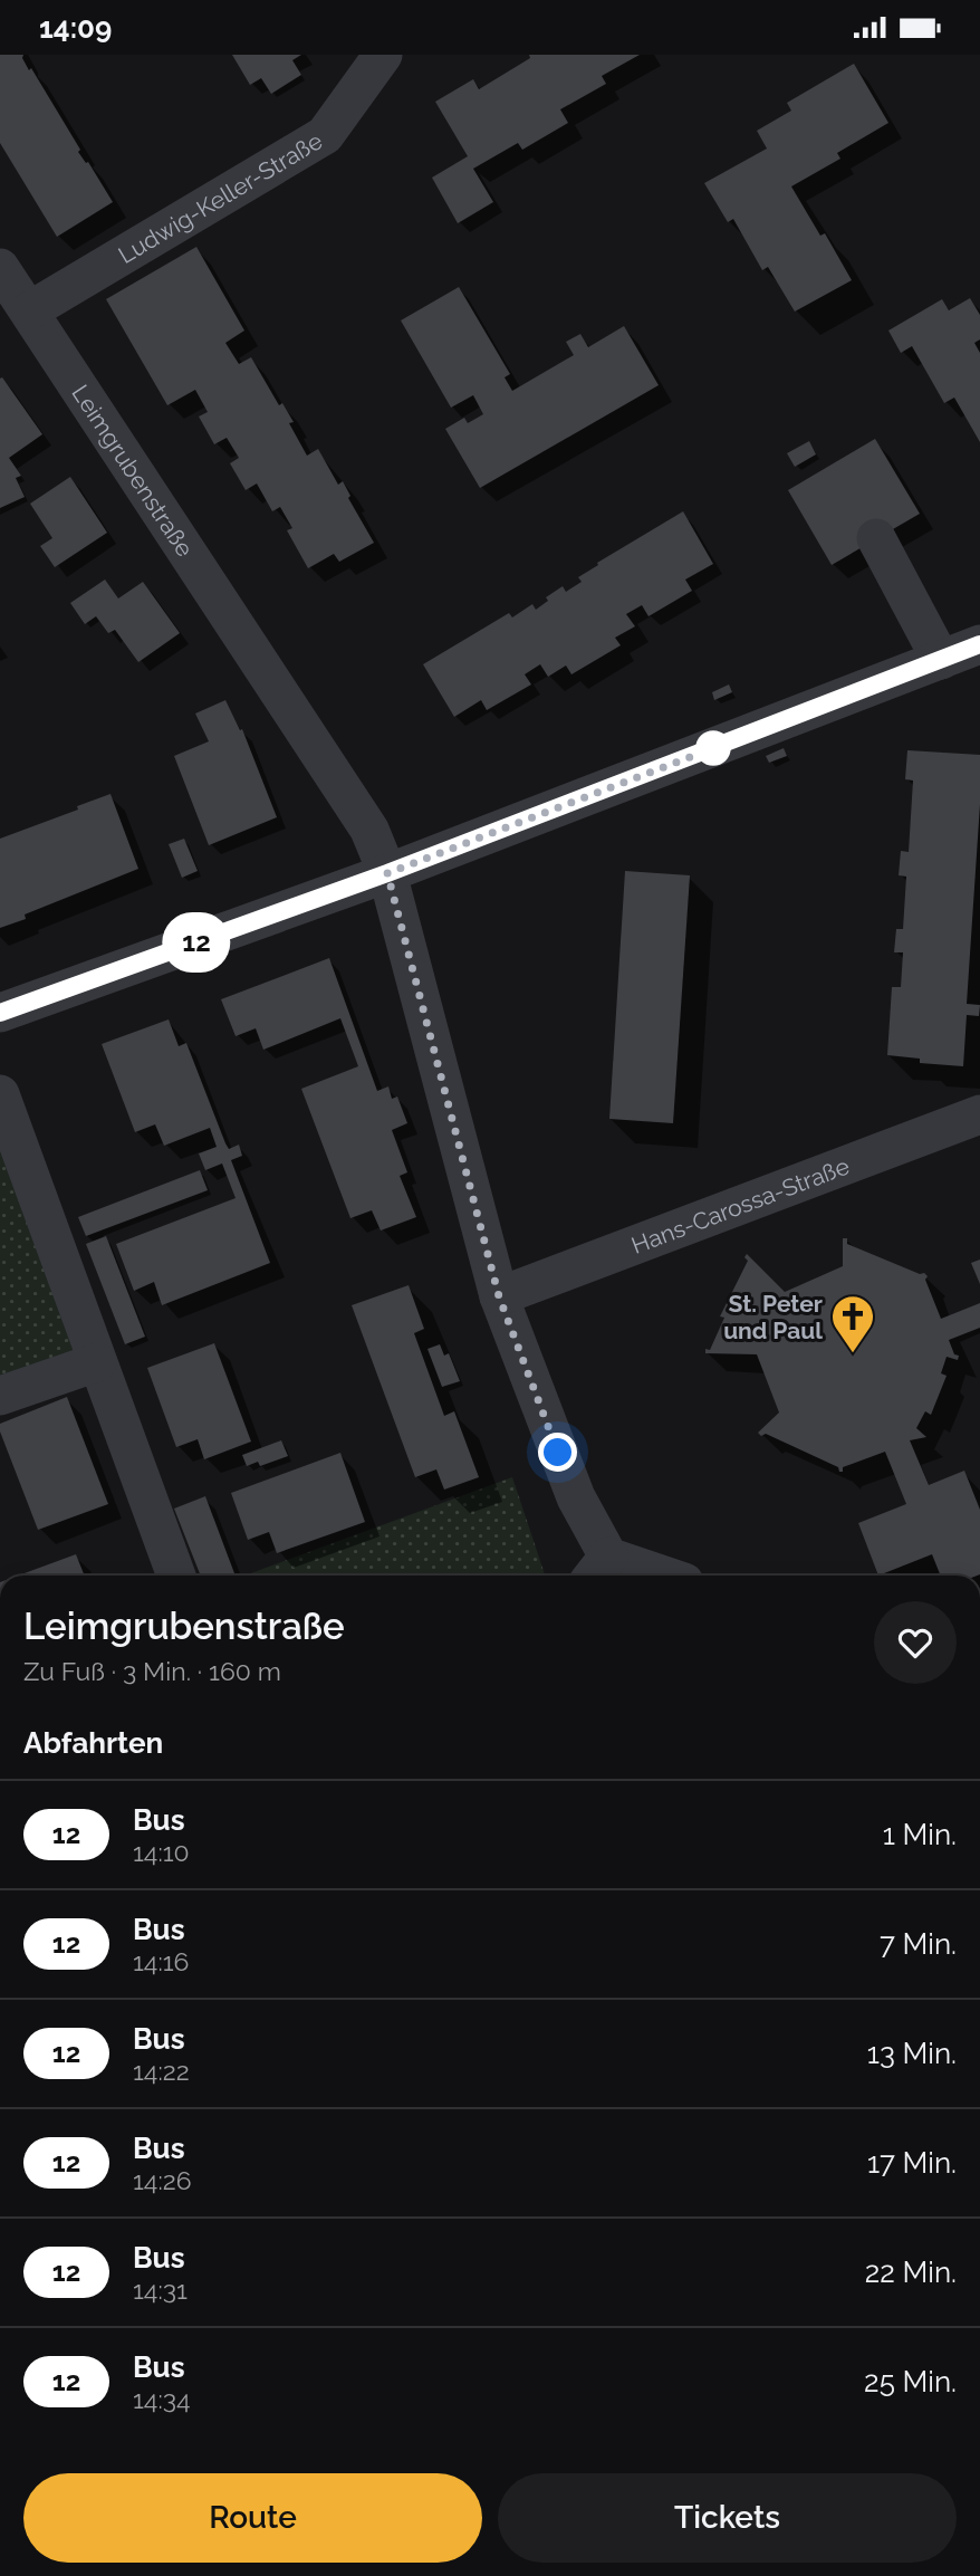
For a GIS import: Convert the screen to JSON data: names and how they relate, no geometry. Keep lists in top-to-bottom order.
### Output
{
  "streets": {
    "street": ["Ludwig-Keller-Straße", "Leimgrubenstraße", "Hans-Carossa-Straße"]
  },
  "crossings": [
    ["Ludwig-Keller-Straße", "Leimgrubenstraße"],
    ["Leimgrubenstraße", "Hans-Carossa-Straße"]
  ],
  "places": {
    "church": ["St. Peter und Paul"]
  },
  "lines": ["bus line 12"],
  "page": {
    "status": "14:09",
    "on_map": "12",
    "heading": [
      ["Leimgrubenstraße", "Zu Fuß · 3 Min. · 160 m"],
      "Abfahrten"
    ],
    "list": [
      {
        "mark": "12",
        "name": "Bus",
        "note": "14:10",
        "value": "1 Min."
      },
      {
        "mark": "12",
        "name": "Bus",
        "note": "14:16",
        "value": "7 Min."
      },
      {
        "mark": "12",
        "name": "Bus",
        "note": "14:22",
        "value": "13 Min."
      },
      {
        "mark": "12",
        "name": "Bus",
        "note": "14:26",
        "value": "17 Min."
      },
      {
        "mark": "12",
        "name": "Bus",
        "note": "14:31",
        "value": "22 Min."
      },
      {
        "mark": "12",
        "name": "Bus",
        "note": "14:34",
        "value": "25 Min."
      }
    ],
    "buttons": ["Route", "Tickets"]
  }
}
